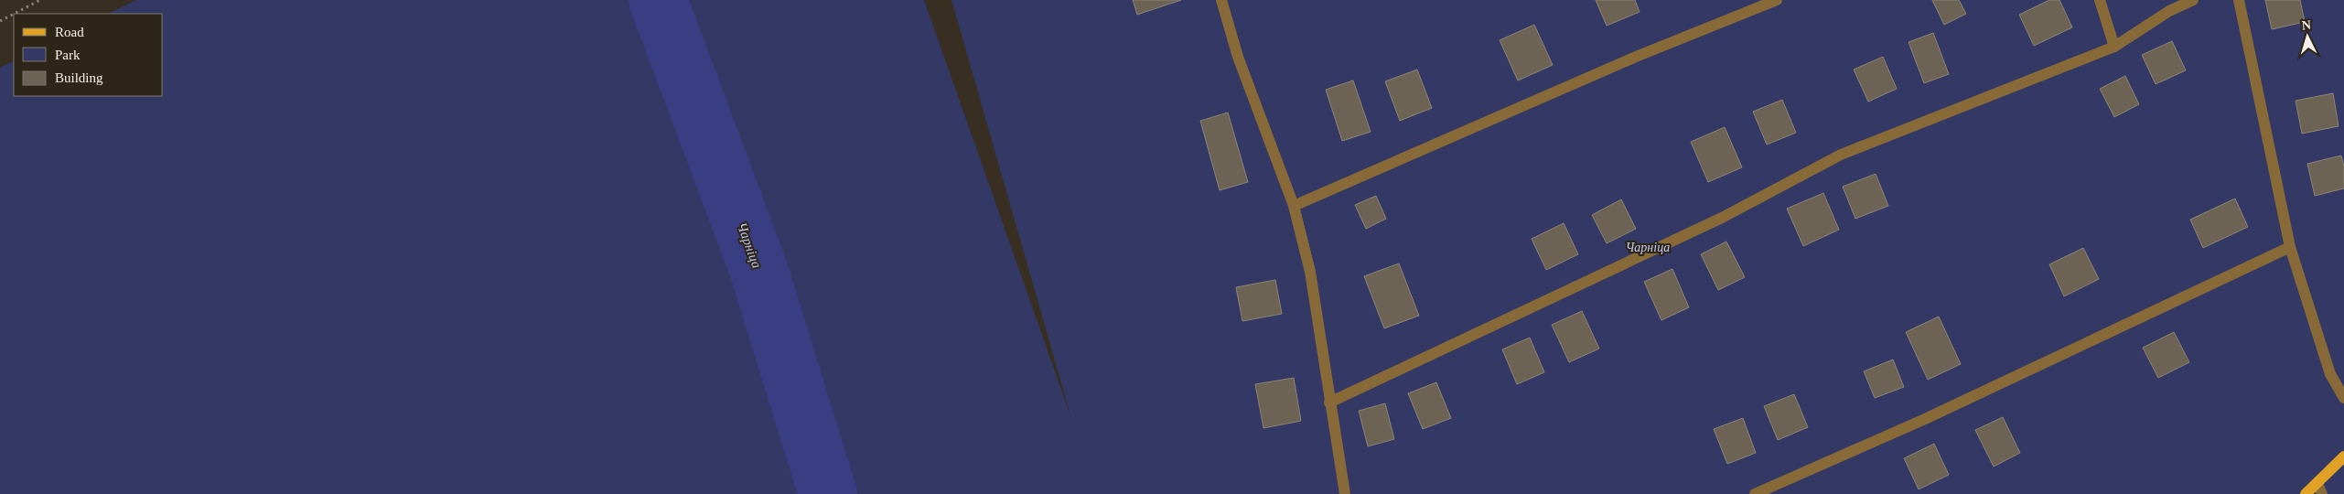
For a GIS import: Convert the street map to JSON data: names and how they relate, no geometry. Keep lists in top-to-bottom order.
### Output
{
  "water": ["Чарніца"],
  "parks": ["Чарніца"],
  "legend": ["Road", "Park", "Building"],
  "north": "top"
}
